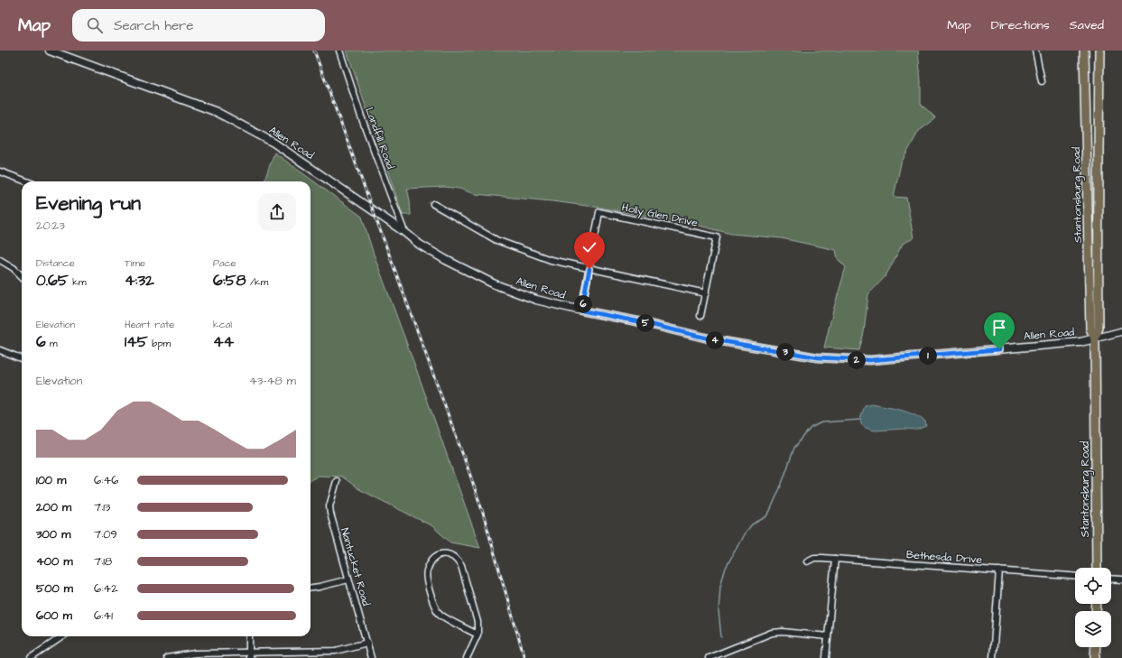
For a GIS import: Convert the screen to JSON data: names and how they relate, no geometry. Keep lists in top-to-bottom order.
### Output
{
  "streets": {
    "main road": ["Allen Road", "Stantonsburg Road"],
    "street": [
      "Landfill Road",
      "Holly Glen Drive",
      "Bethesda Drive",
      "Nantucket Road"
    ]
  },
  "crossings": [
    ["Landfill Road", "Allen Road"],
    ["Allen Road", "Stantonsburg Road"],
    ["Allen Road", "Holly Glen Drive"]
  ],
  "page": {
    "header": "Map",
    "search": "Search here",
    "nav": ["Map", "Directions", "Saved"],
    "heading": ["Evening run", "20:23"],
    "stats": [
      ["Distance", "0.65 km"],
      ["Time", "4:32"],
      ["Pace", "6:58 /km"],
      ["Elevation", "6 m"],
      ["Heart rate", "145 bpm"],
      ["kcal", "44"]
    ],
    "pins": [
      "6",
      "5",
      "4",
      "3",
      "1",
      "2"
    ],
    "chart": ["Elevation", "43–48 m"],
    "list": [
      {
        "name": "100 m",
        "note": "6:46"
      },
      {
        "name": "200 m",
        "note": "7:13"
      },
      {
        "name": "300 m",
        "note": "7:09"
      },
      {
        "name": "400 m",
        "note": "7:18"
      },
      {
        "name": "500 m",
        "note": "6:42"
      },
      {
        "name": "600 m",
        "note": "6:41"
      }
    ]
  }
}
